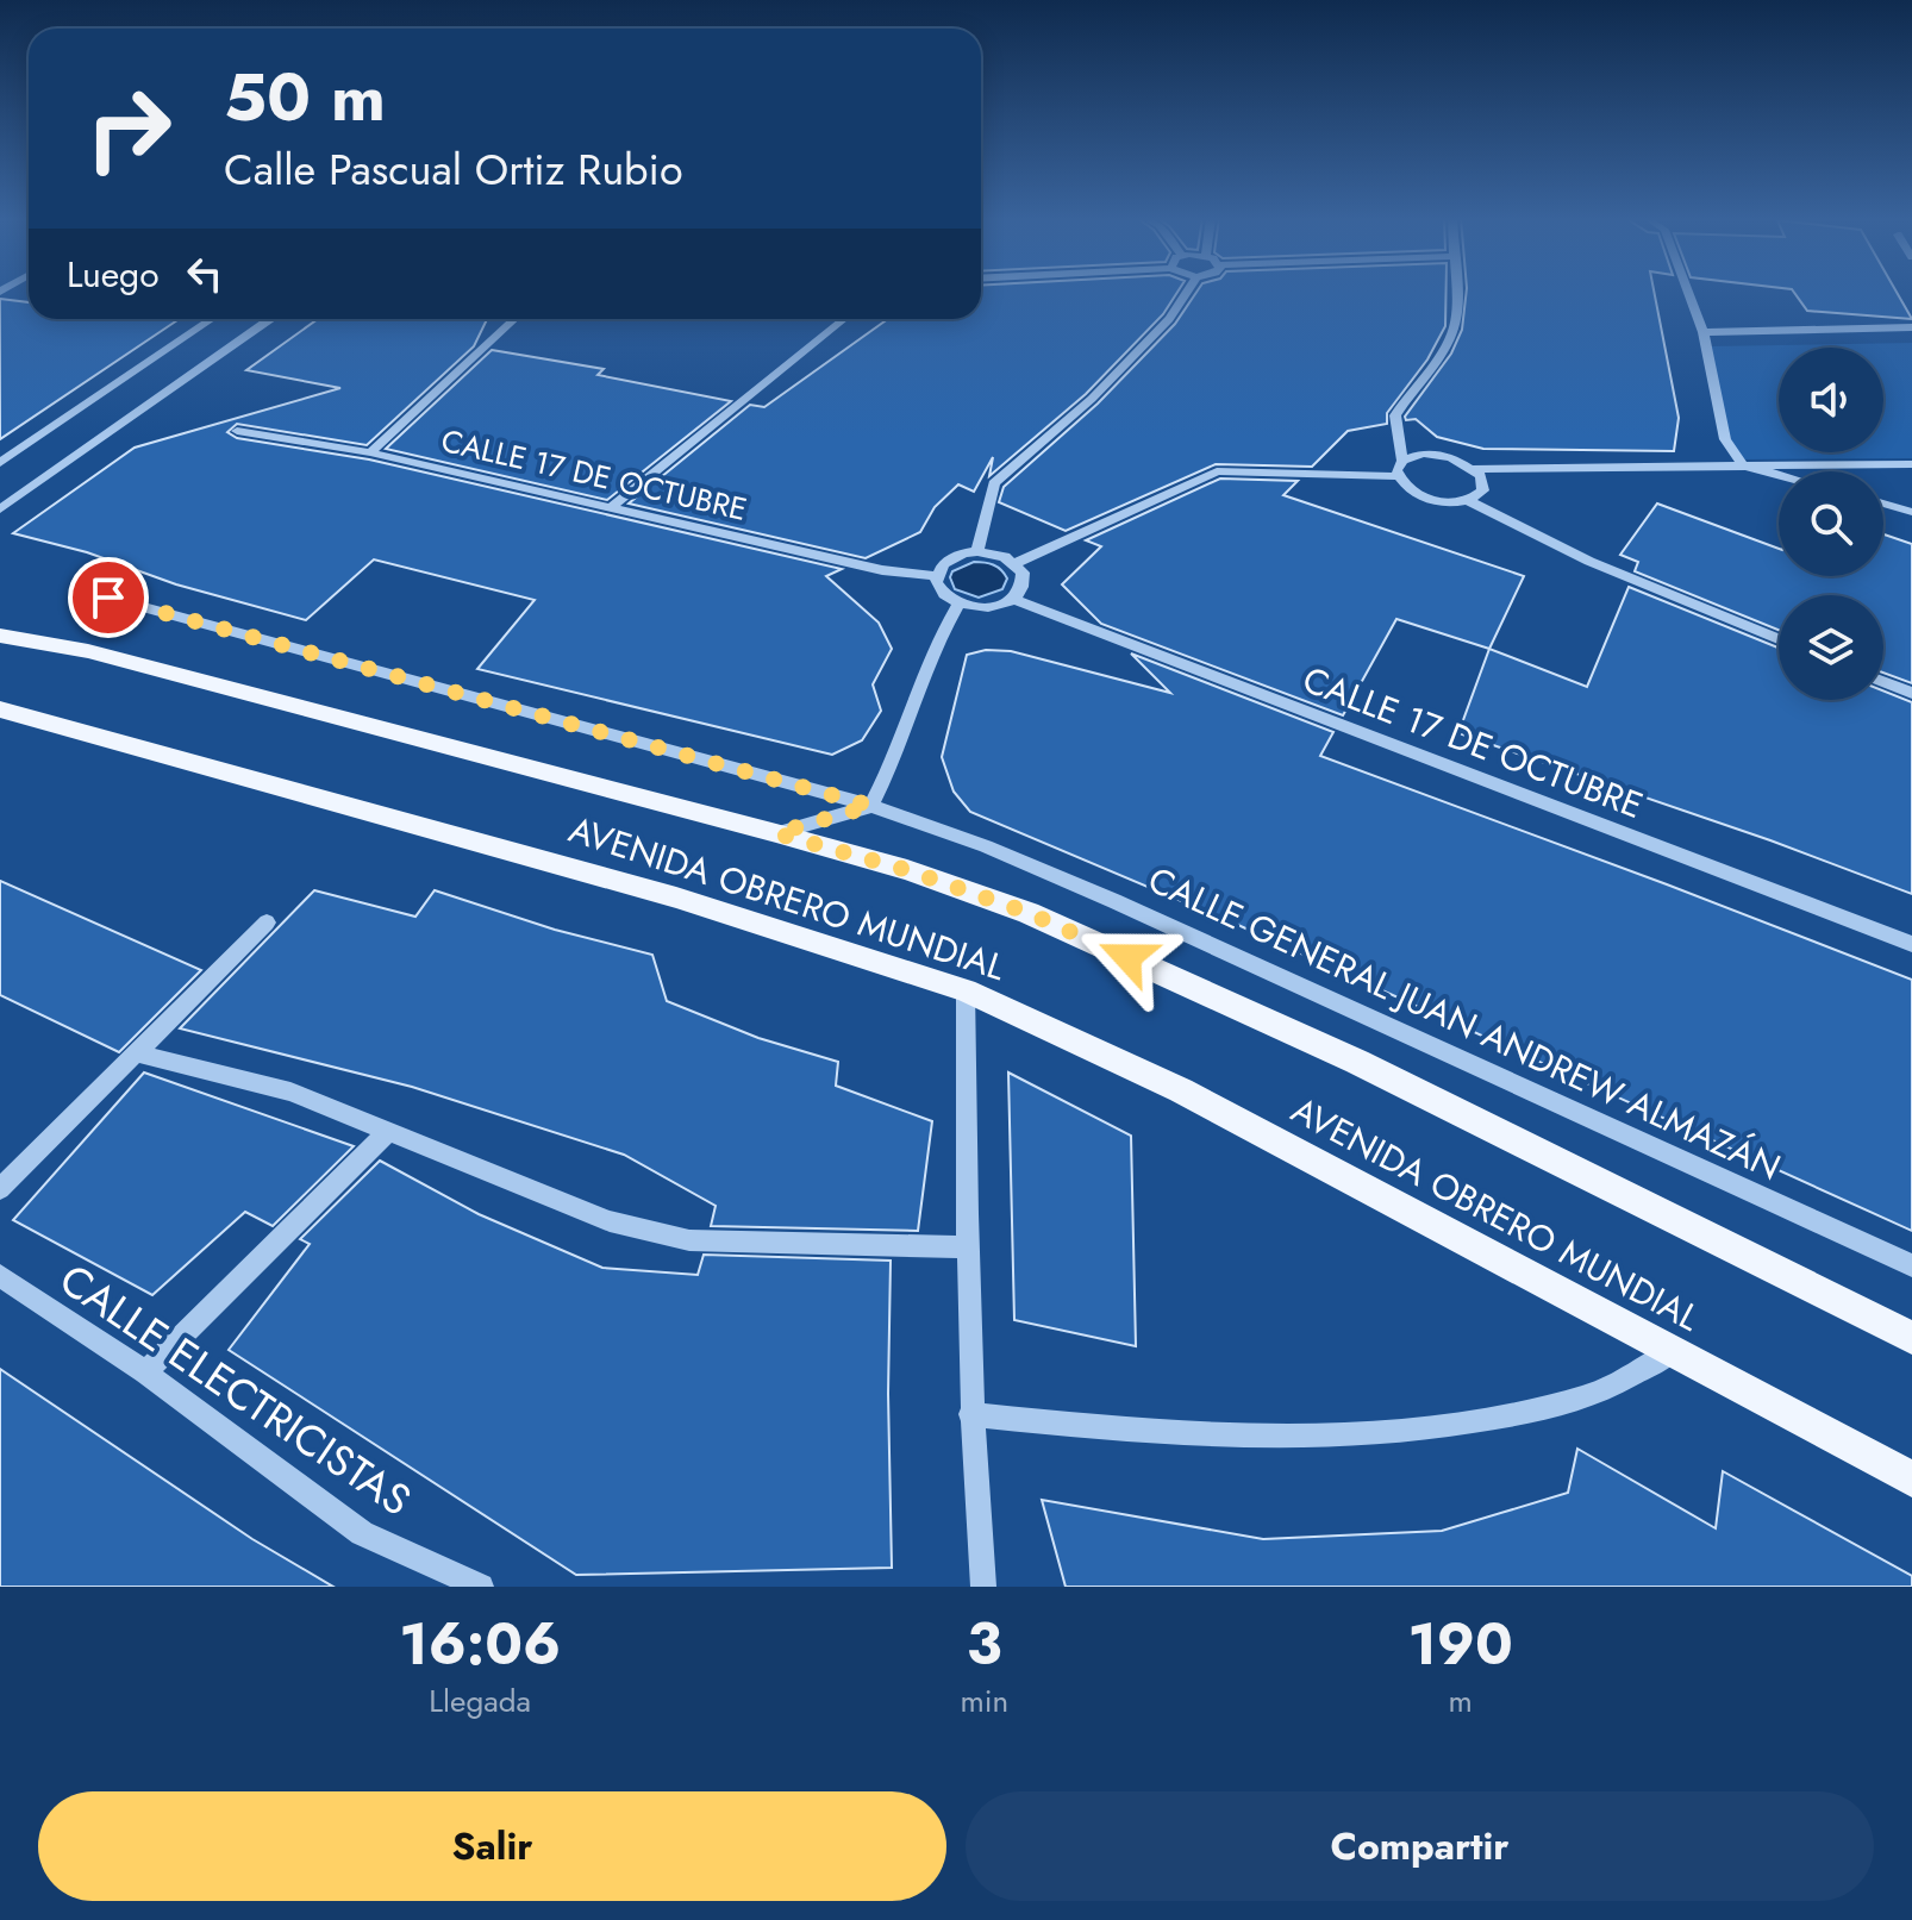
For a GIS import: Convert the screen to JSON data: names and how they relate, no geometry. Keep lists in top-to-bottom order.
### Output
{
  "streets": {
    "main road": ["AVENIDA OBRERO MUNDIAL"],
    "street": ["CALLE 17 DE OCTUBRE", "CALLE GENERAL JUAN ANDREW ALMAZÁN", "CALLE ELECTRICISTAS"]
  },
  "page": {
    "turn": ["50 m", "Calle Pascual Ortiz Rubio"],
    "then": "Luego",
    "eta": [
      "16:06",
      "Llegada",
      "3",
      "min",
      "190",
      "m"
    ],
    "buttons": ["Salir", "Compartir"]
  }
}
